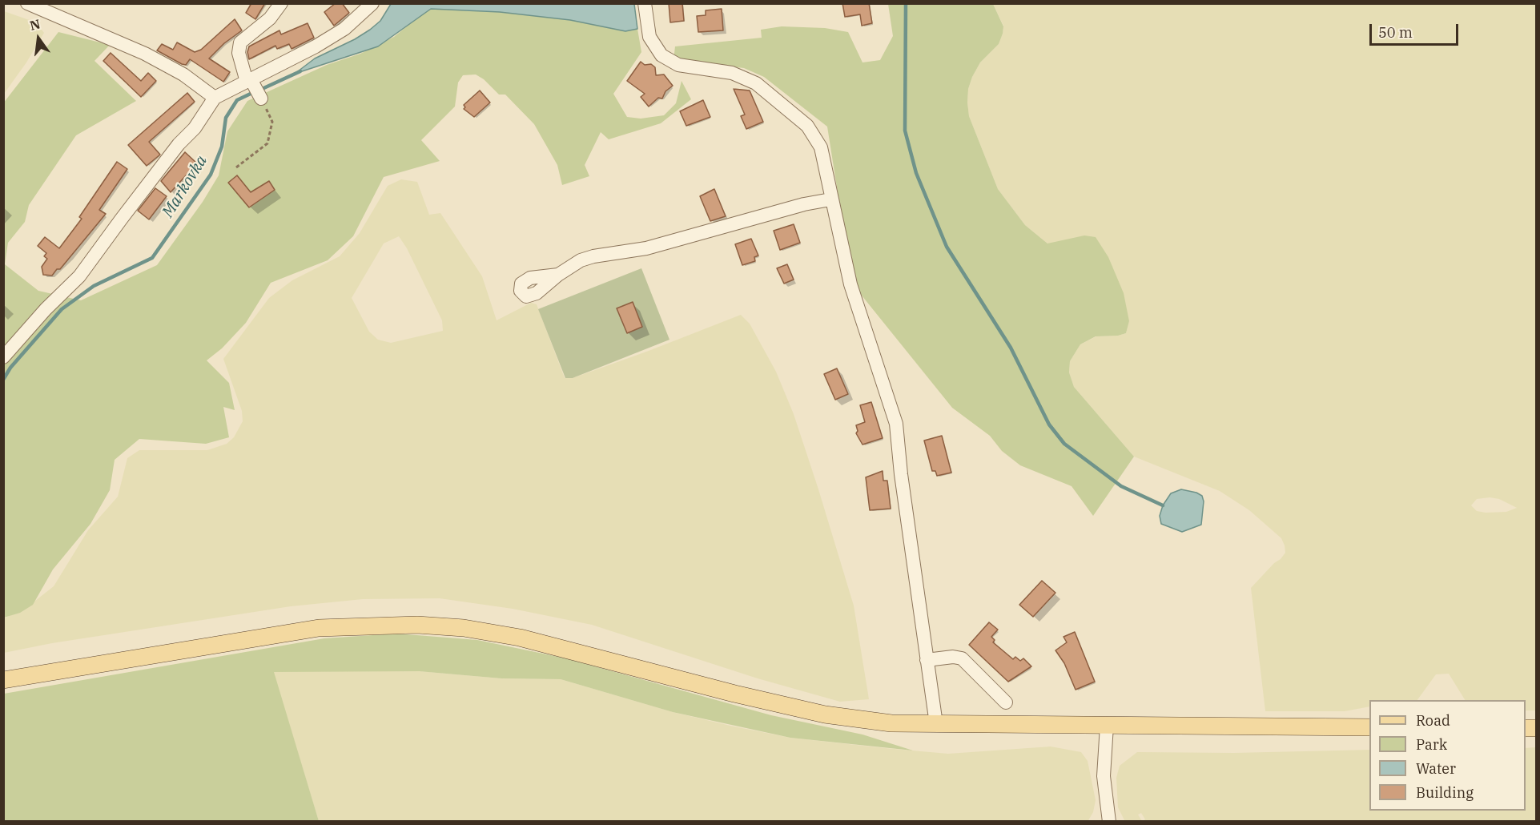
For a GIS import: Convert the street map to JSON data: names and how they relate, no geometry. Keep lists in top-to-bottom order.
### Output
{
  "water": ["Markovka"],
  "legend": [
    "Road",
    "Park",
    "Water",
    "Building"
  ],
  "scale_bar": "50 m",
  "north": "top"
}
